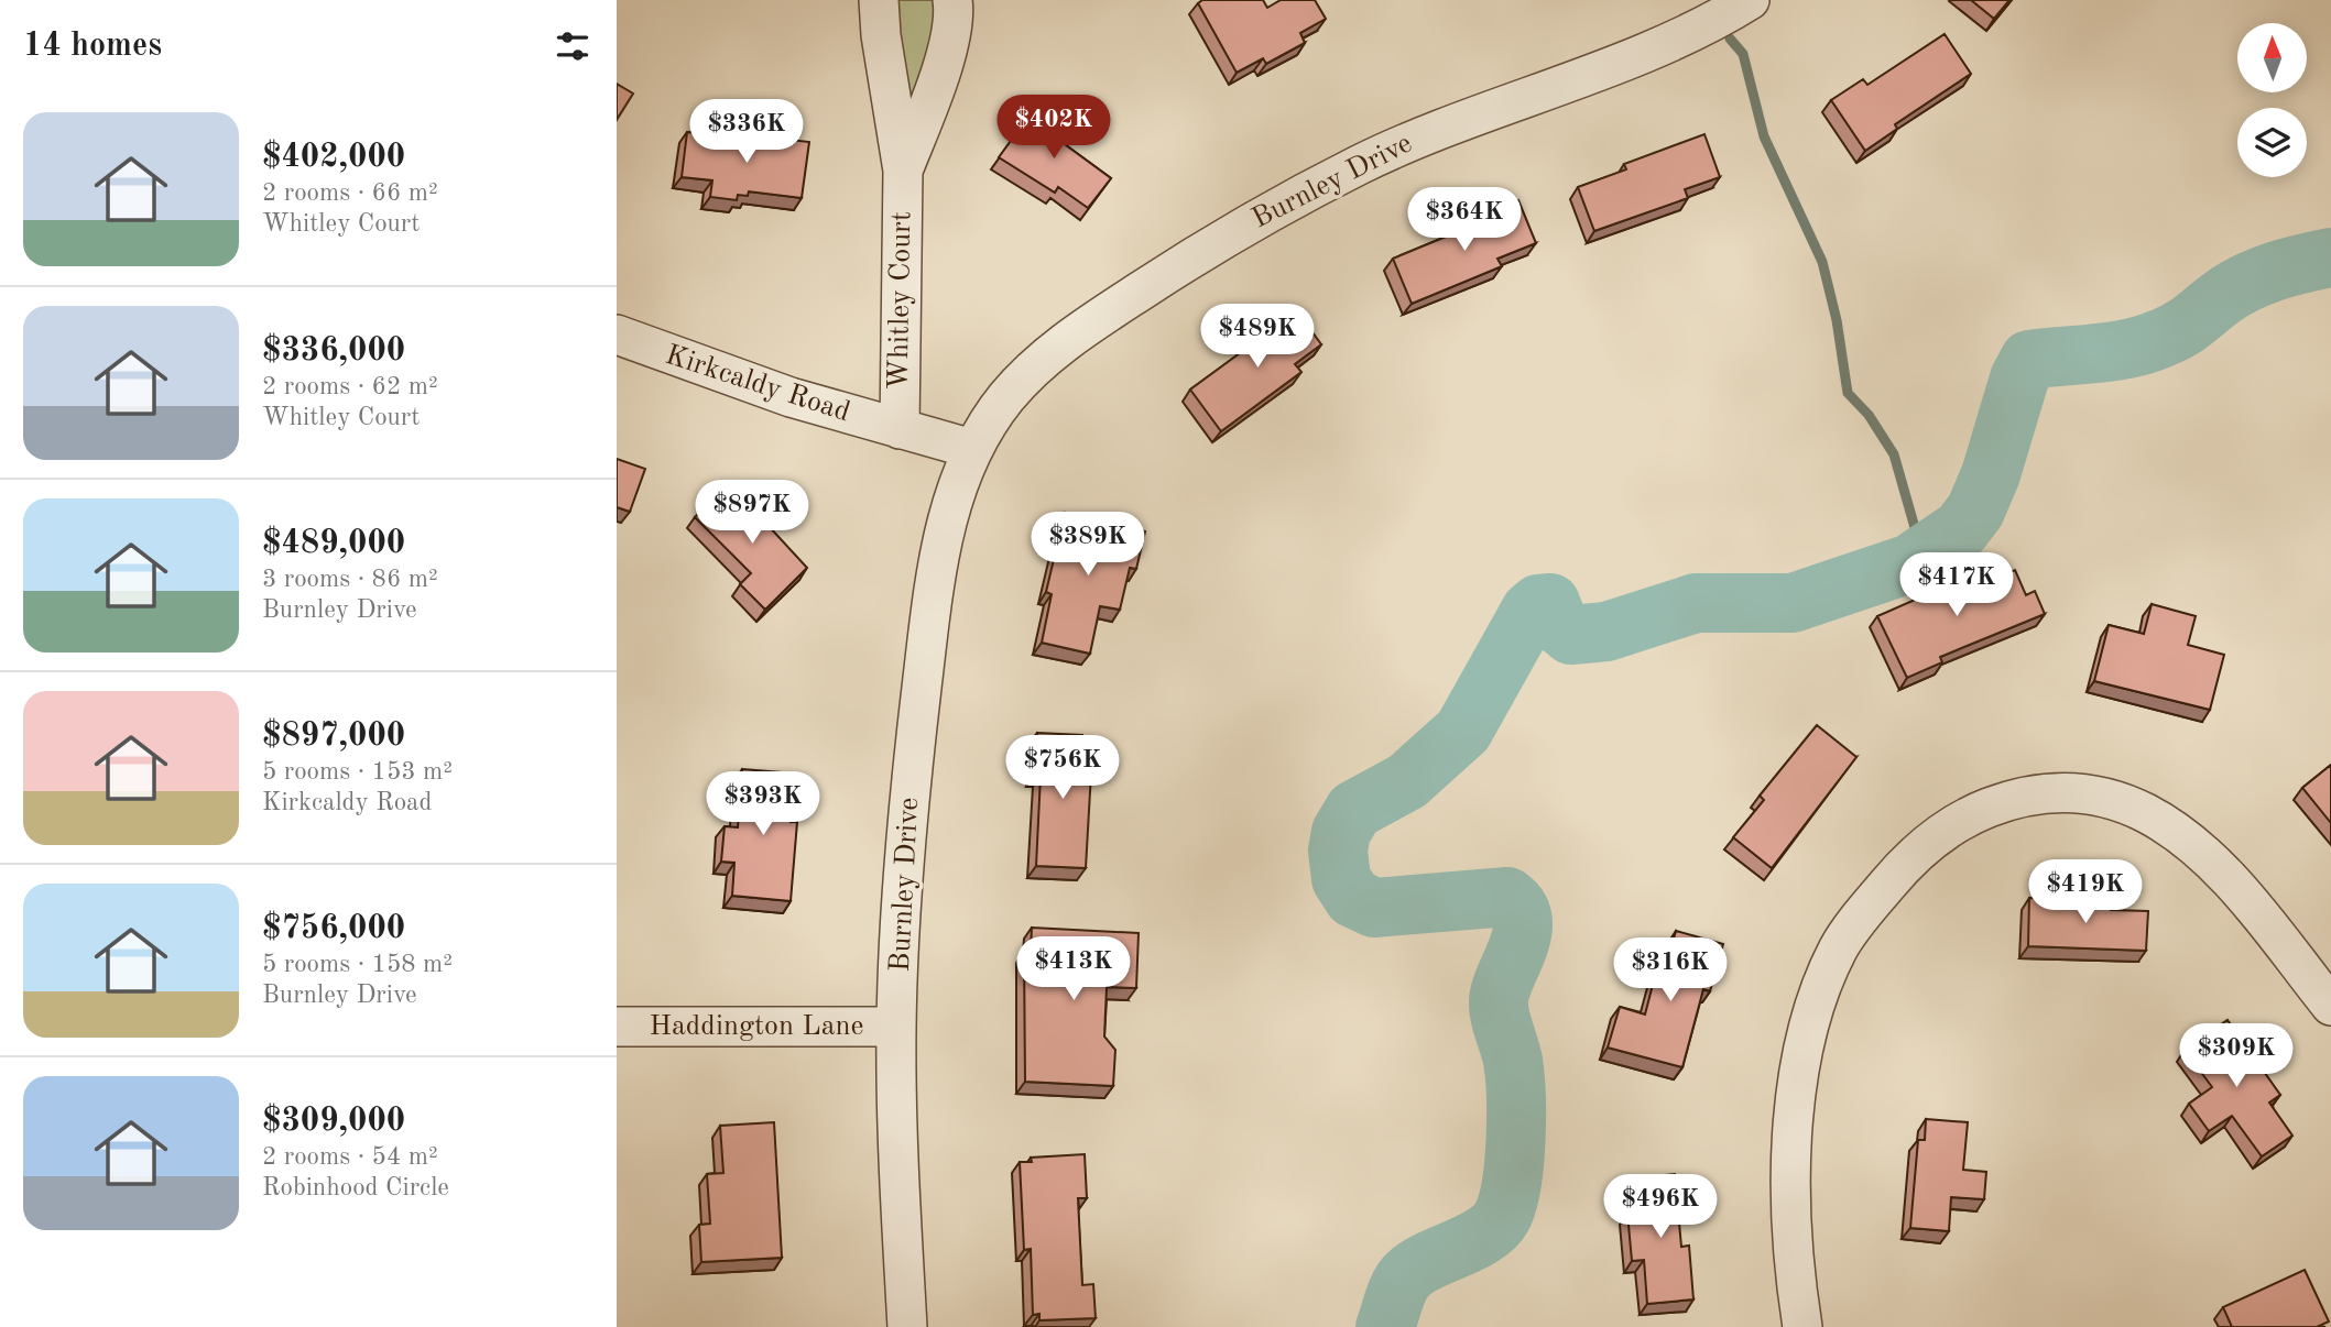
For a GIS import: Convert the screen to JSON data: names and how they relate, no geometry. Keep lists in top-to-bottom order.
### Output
{
  "streets": {
    "street": [
      "Burnley Drive",
      "Whitley Court",
      "Kirkcaldy Road",
      "Haddington Lane"
    ]
  },
  "crossings": [
    ["Burnley Drive", "Haddington Lane"],
    ["Whitley Court", "Kirkcaldy Road"]
  ],
  "north": "top",
  "page": {
    "heading": "14 homes",
    "list": [
      {
        "name": "$402,000",
        "note": "2 rooms · 66 m² · Whitley Court"
      },
      {
        "name": "$336,000",
        "note": "2 rooms · 62 m² · Whitley Court"
      },
      {
        "name": "$489,000",
        "note": "3 rooms · 86 m² · Burnley Drive"
      },
      {
        "name": "$897,000",
        "note": "5 rooms · 153 m² · Kirkcaldy Road"
      },
      {
        "name": "$756,000",
        "note": "5 rooms · 158 m² · Burnley Drive"
      },
      {
        "name": "$309,000",
        "note": "2 rooms · 54 m² · Robinhood Circle"
      }
    ],
    "price": [
      "$402K",
      "$336K",
      "$364K",
      "$489K",
      "$897K",
      "$389K",
      "$417K",
      "$756K",
      "$393K",
      "$419K",
      "$413K",
      "$316K",
      "$309K",
      "$496K"
    ]
  }
}
